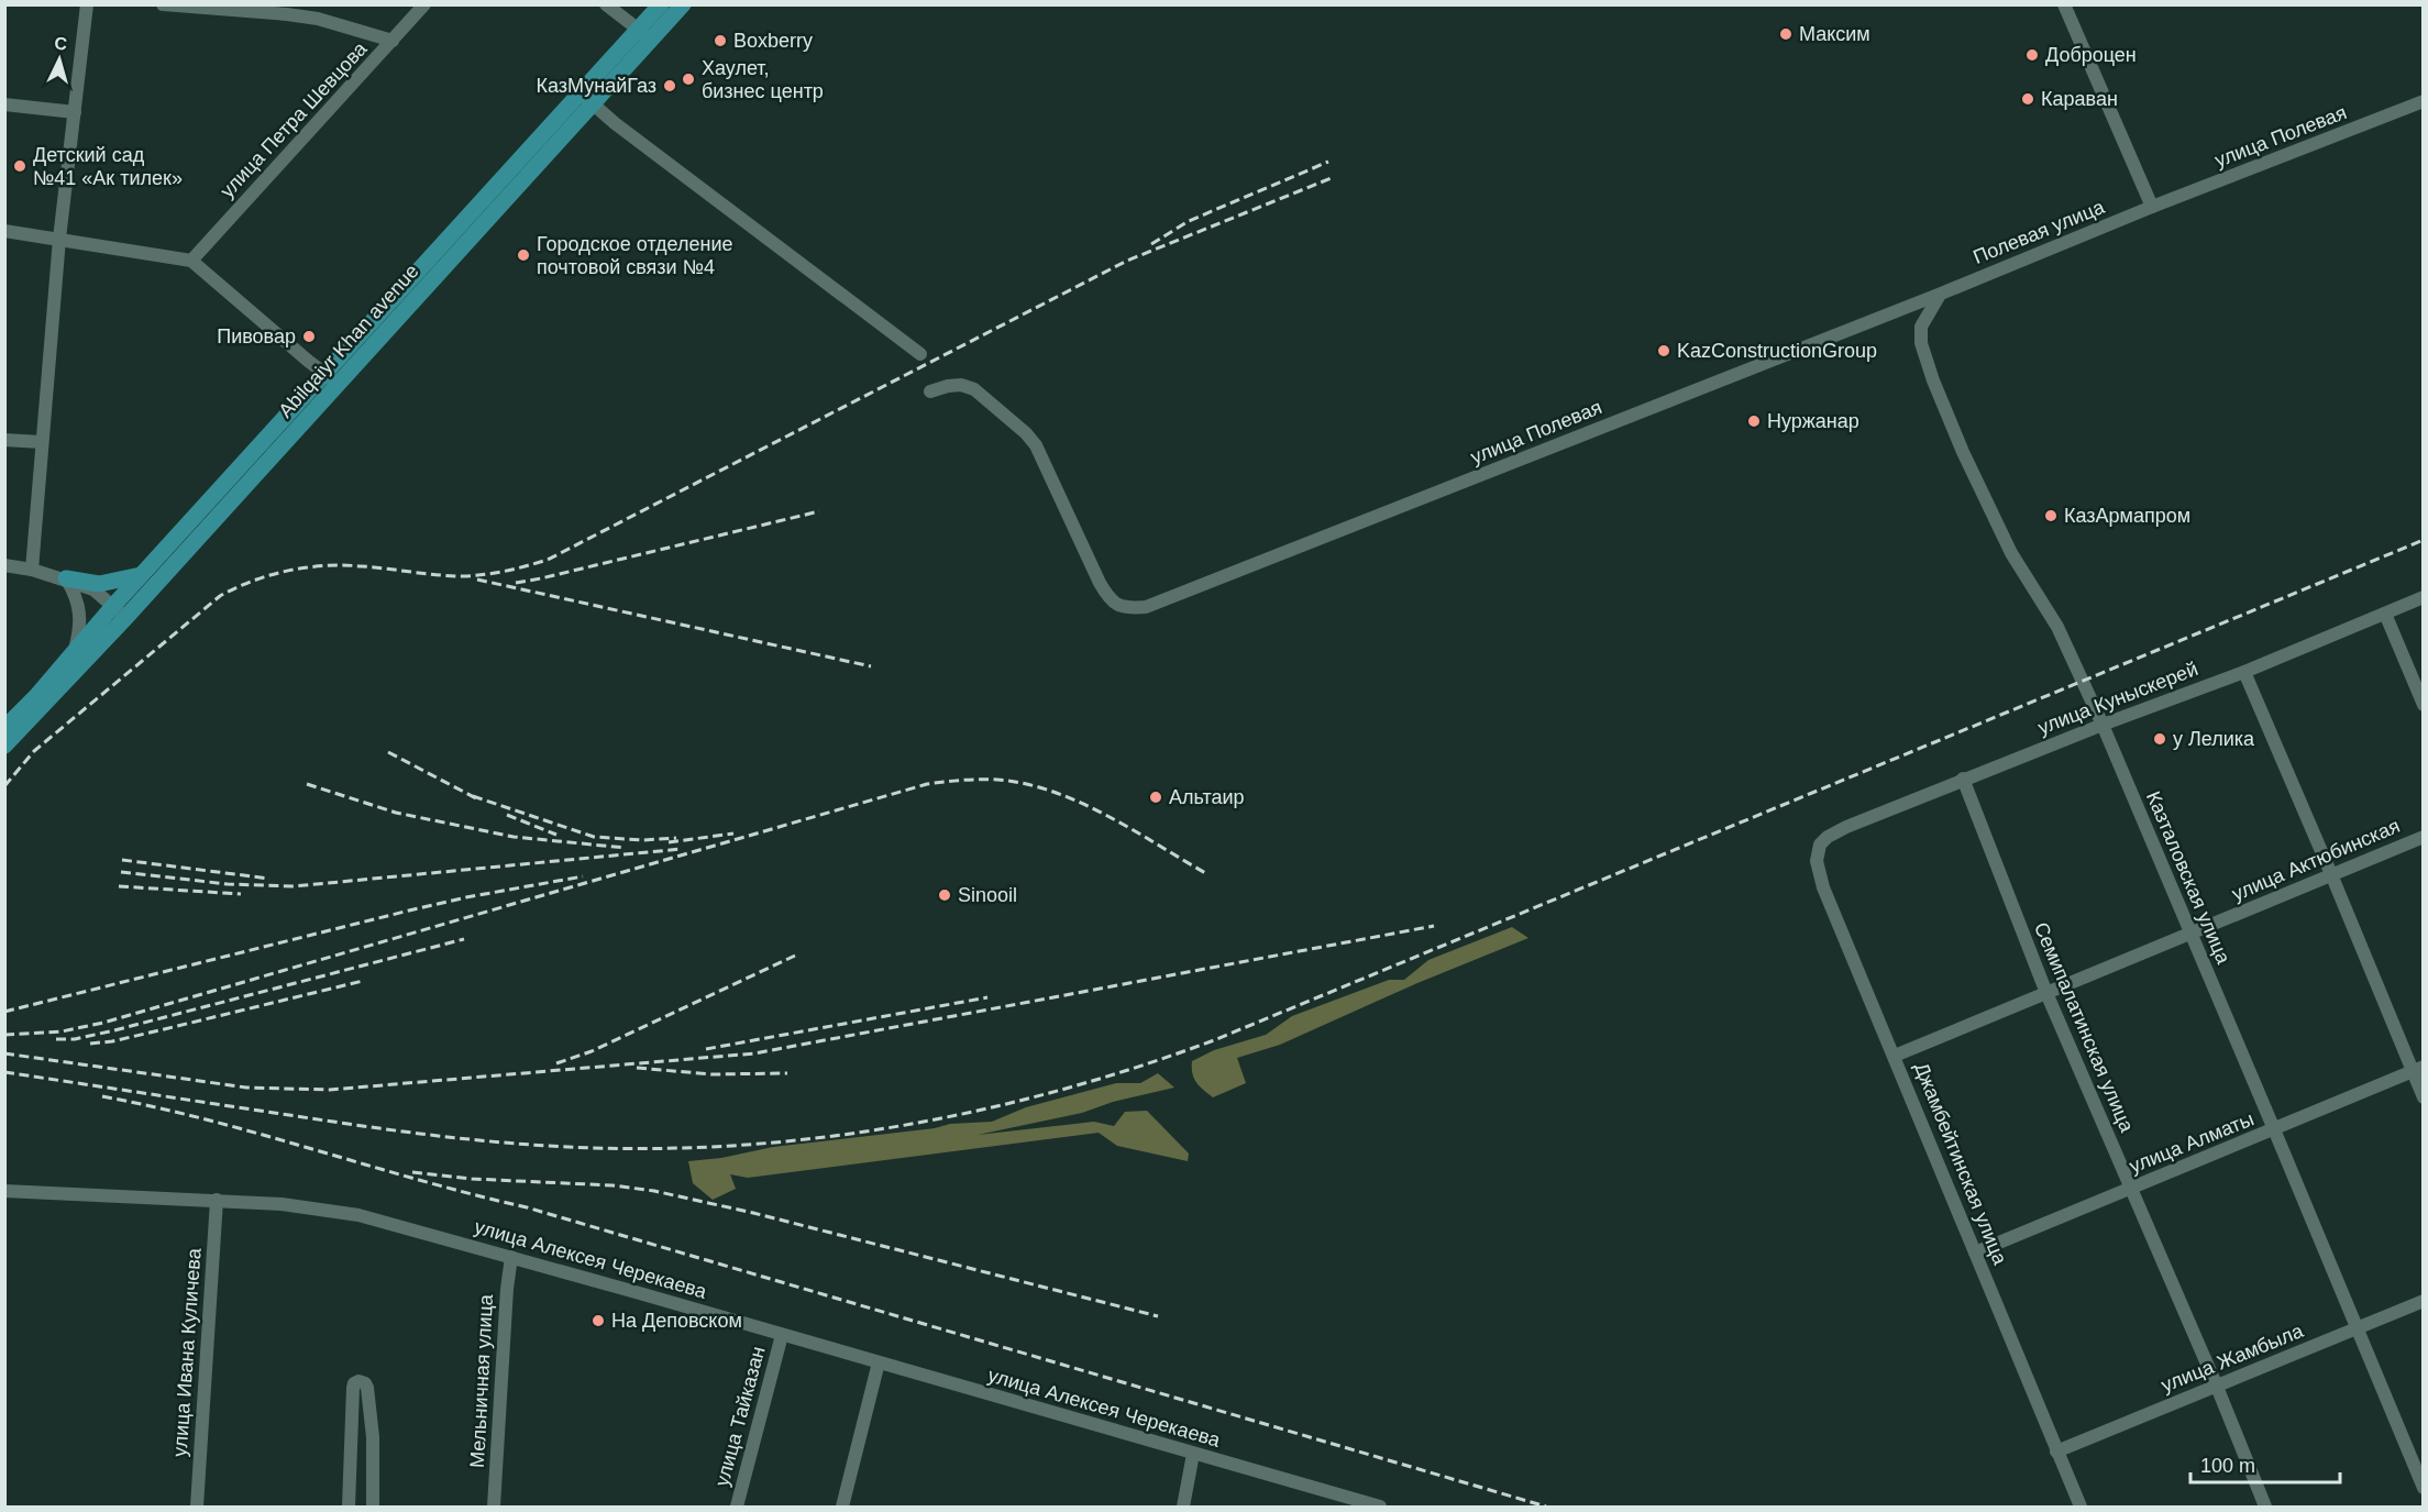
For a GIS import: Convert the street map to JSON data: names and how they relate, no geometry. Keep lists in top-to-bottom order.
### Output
{
  "streets": {
    "main road": ["Abilqaiyr Khan avenue"],
    "street": [
      "улица Петра Шевцова",
      "улица Полевая",
      "Полевая улица",
      "улица Куныскерей",
      "улица Актюбинская",
      "Казталовская улица",
      "Семипалатинская улица",
      "улица Алматы",
      "Джамбейтинская улица",
      "улица Алексея Черекаева",
      "улица Ивана Куличева",
      "улица Жамбыла",
      "Мельничная улица",
      "улица Тайказан"
    ]
  },
  "crossings": [
    ["улица Полевая", "Полевая улица"],
    ["улица Полевая", "Казталовская улица"],
    ["Полевая улица", "Казталовская улица"],
    ["улица Куныскерей", "Казталовская улица"],
    ["улица Куныскерей", "Семипалатинская улица"],
    ["улица Куныскерей", "Джамбейтинская улица"],
    ["улица Актюбинская", "Казталовская улица"],
    ["улица Актюбинская", "Семипалатинская улица"],
    ["улица Актюбинская", "Джамбейтинская улица"],
    ["Казталовская улица", "улица Алматы"],
    ["Казталовская улица", "улица Жамбыла"],
    ["Семипалатинская улица", "улица Алматы"],
    ["Семипалатинская улица", "улица Жамбыла"],
    ["улица Алматы", "Джамбейтинская улица"],
    ["Джамбейтинская улица", "улица Жамбыла"],
    ["улица Алексея Черекаева", "улица Ивана Куличева"],
    ["улица Алексея Черекаева", "Мельничная улица"],
    ["улица Алексея Черекаева", "улица Тайказан"]
  ],
  "places": [
    "Максим",
    "Boxberry",
    "Доброцен",
    "Хаулет, бизнес центр",
    "КазМунайГаз",
    "Караван",
    "Детский сад №41 «Ак тилек»",
    "Городское отделение почтовой связи №4",
    "Пивовар",
    "KazConstructionGroup",
    "Нуржанар",
    "КазАрмапром",
    "у Лелика",
    "Альтаир",
    "Sinooil",
    "На Деповском"
  ],
  "scale_bar": "100 m",
  "north": "top"
}
